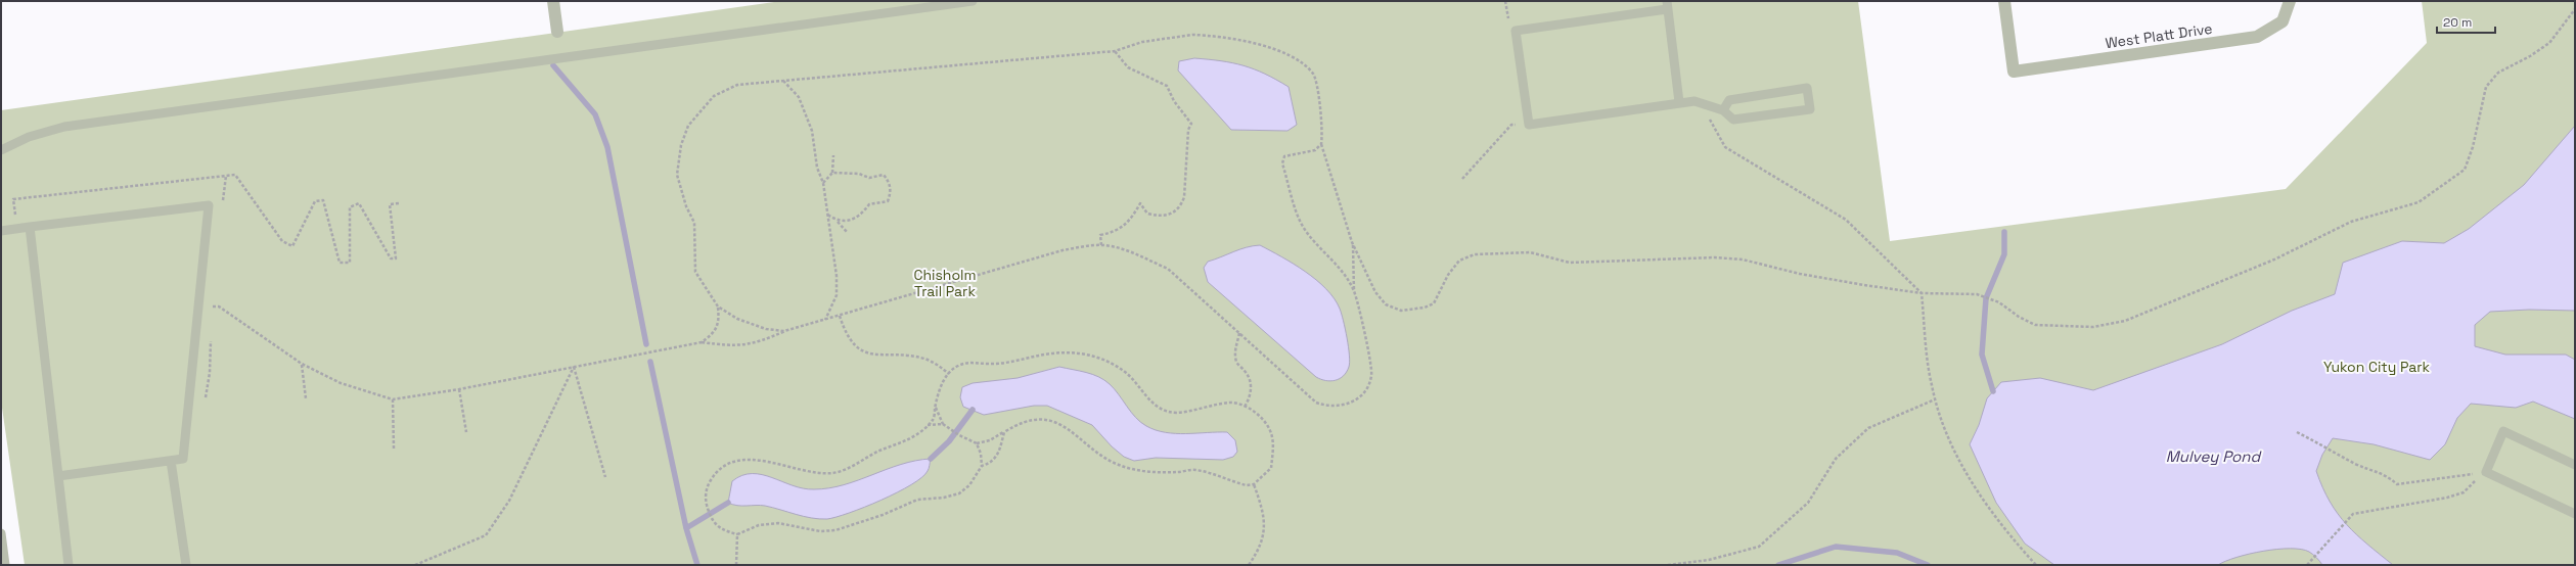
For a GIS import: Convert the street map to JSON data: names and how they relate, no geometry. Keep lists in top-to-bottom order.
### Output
{
  "streets": {
    "street": ["West Platt Drive"]
  },
  "water": ["Mulvey Pond"],
  "parks": ["Chisholm Trail Park", "Yukon City Park"],
  "scale_bar": "20 m"
}
